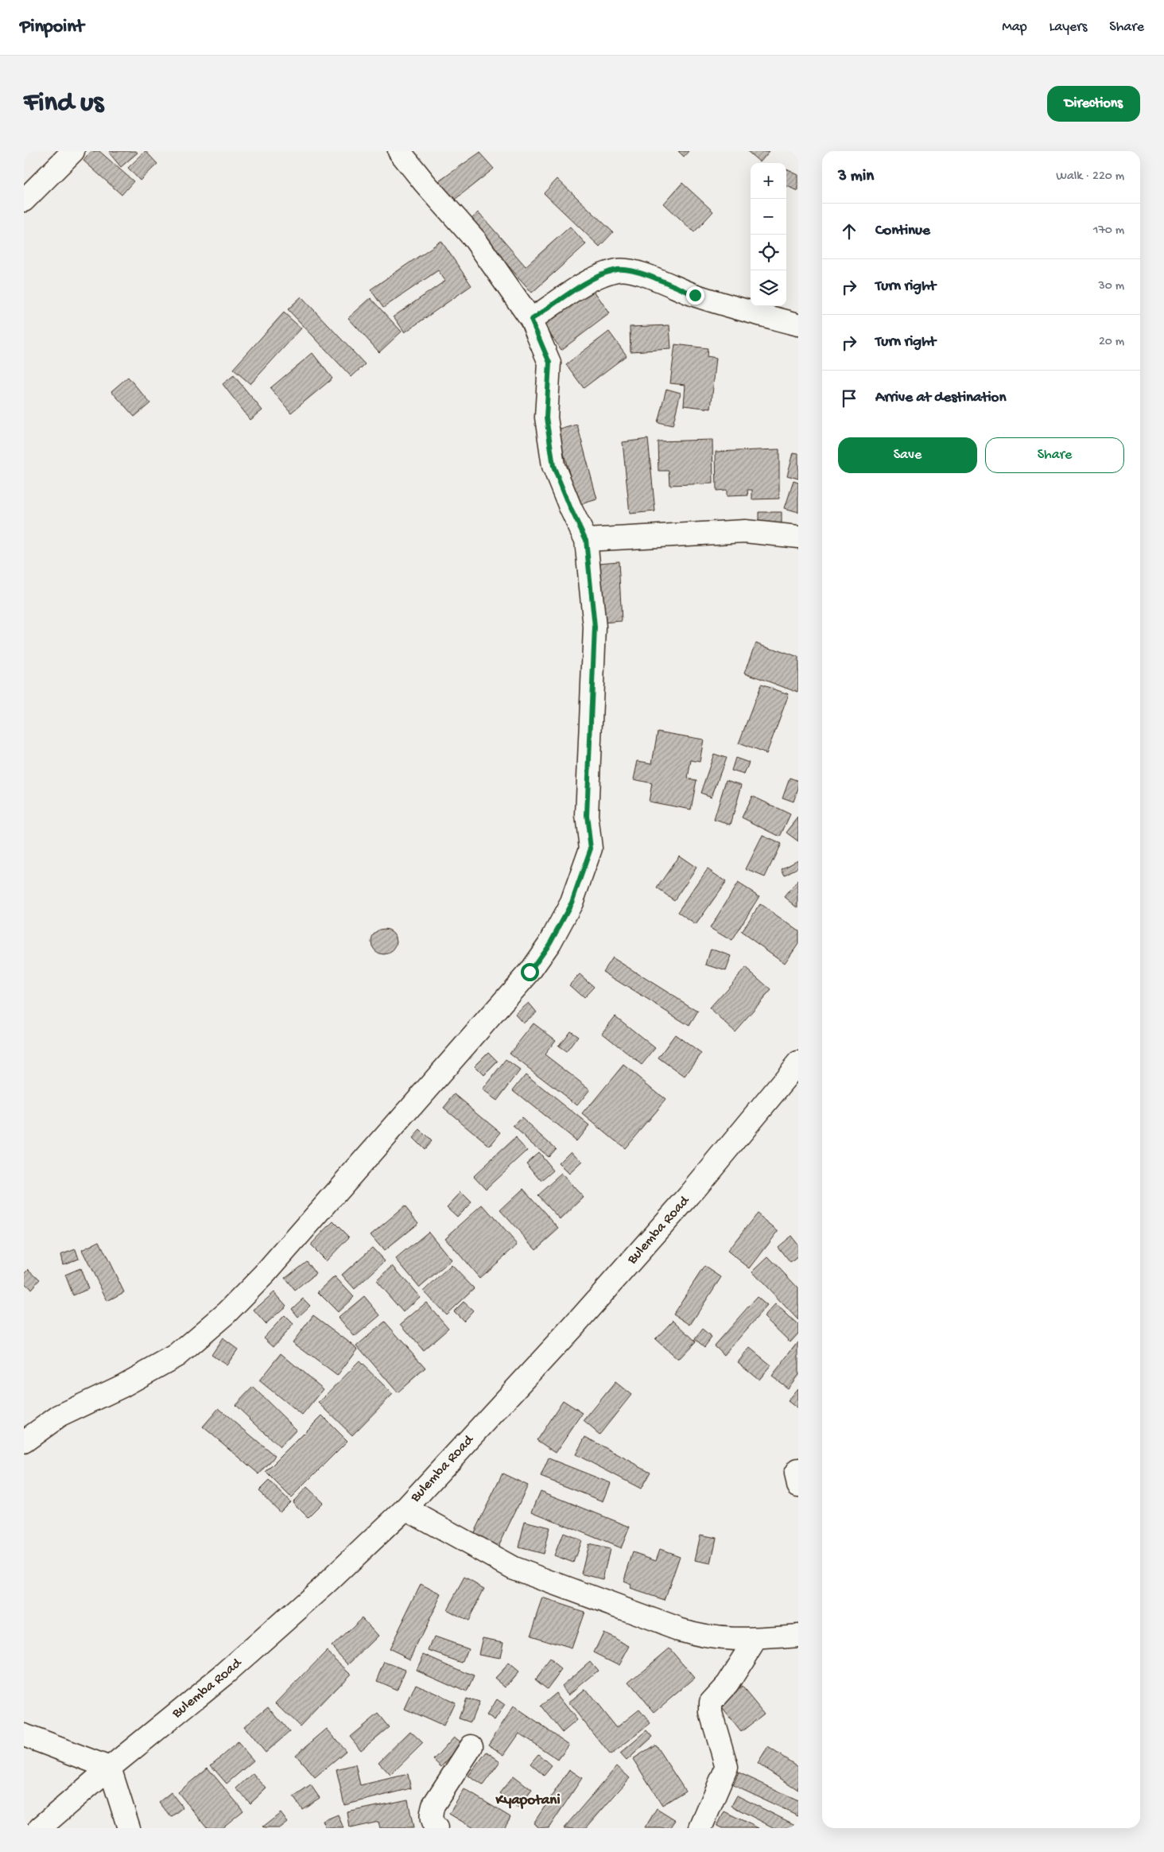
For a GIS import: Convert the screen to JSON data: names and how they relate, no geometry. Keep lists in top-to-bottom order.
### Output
{
  "streets": {
    "street": ["Bulemba Road"]
  },
  "districts": ["Kyapotani"],
  "page": {
    "header": "Pinpoint",
    "nav": ["Map", "Layers", "Share"],
    "buttons": [
      "Directions",
      ["Save", "Share"]
    ],
    "title": "Find us",
    "heading": ["3 min", "Walk · 220 m"],
    "map_buttons": ["+", "−"],
    "list": [
      ["Continue", "170 m"],
      ["Turn right", "30 m"],
      ["Turn right", "20 m"],
      "Arrive at destination"
    ]
  }
}
